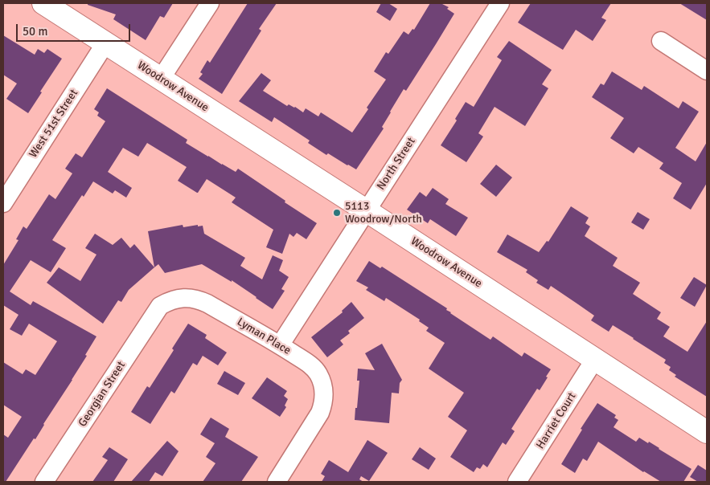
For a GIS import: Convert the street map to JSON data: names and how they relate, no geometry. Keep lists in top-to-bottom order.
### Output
{
  "streets": {
    "street": [
      "Woodrow Avenue",
      "West 51st Street",
      "North Street",
      "Lyman Place",
      "Georgian Street",
      "Harriet Court"
    ]
  },
  "crossings": [
    ["Woodrow Avenue", "West 51st Street"],
    ["Woodrow Avenue", "North Street"],
    ["Woodrow Avenue", "Harriet Court"],
    ["North Street", "Lyman Place"],
    ["Lyman Place", "Georgian Street"]
  ],
  "places": ["5113 Woodrow/North"],
  "scale_bar": "50 m"
}
